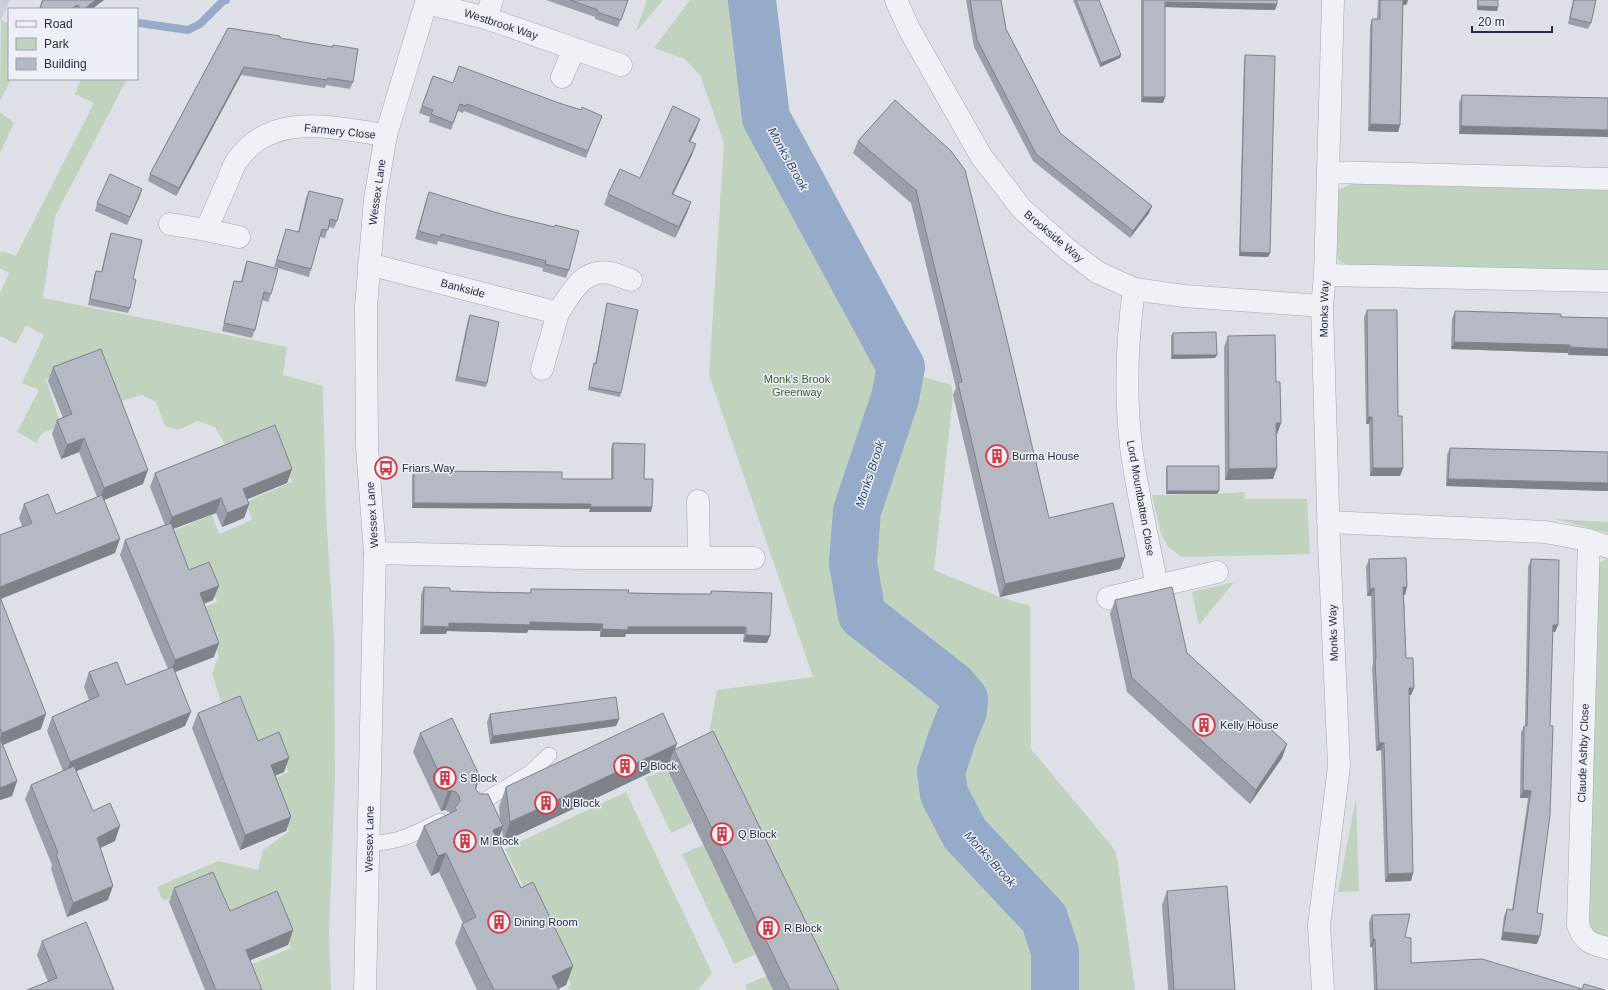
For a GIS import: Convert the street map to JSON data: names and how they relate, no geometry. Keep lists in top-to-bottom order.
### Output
{
  "streets": {
    "street": [
      "Westbrook Way",
      "Farmery Close",
      "Wessex Lane",
      "Brookside Way",
      "Bankside",
      "Monks Way",
      "Lord Mountbatten Close",
      "Claude Ashby Close"
    ]
  },
  "crossings": [
    ["Westbrook Way", "Wessex Lane"],
    ["Farmery Close", "Wessex Lane"],
    ["Wessex Lane", "Bankside"],
    ["Brookside Way", "Monks Way"],
    ["Brookside Way", "Lord Mountbatten Close"],
    ["Monks Way", "Claude Ashby Close"]
  ],
  "water": ["Monks Brook"],
  "parks": ["Monk's Brook Greenway"],
  "places": {
    "building": [
      "Burma House",
      "Kelly House",
      "P Block",
      "S Block",
      "N Block",
      "Q Block",
      "M Block",
      "Dining Room",
      "R Block"
    ],
    "bus stop": ["Friars Way"]
  },
  "legend": ["Road", "Park", "Building"],
  "scale_bar": "20 m"
}
